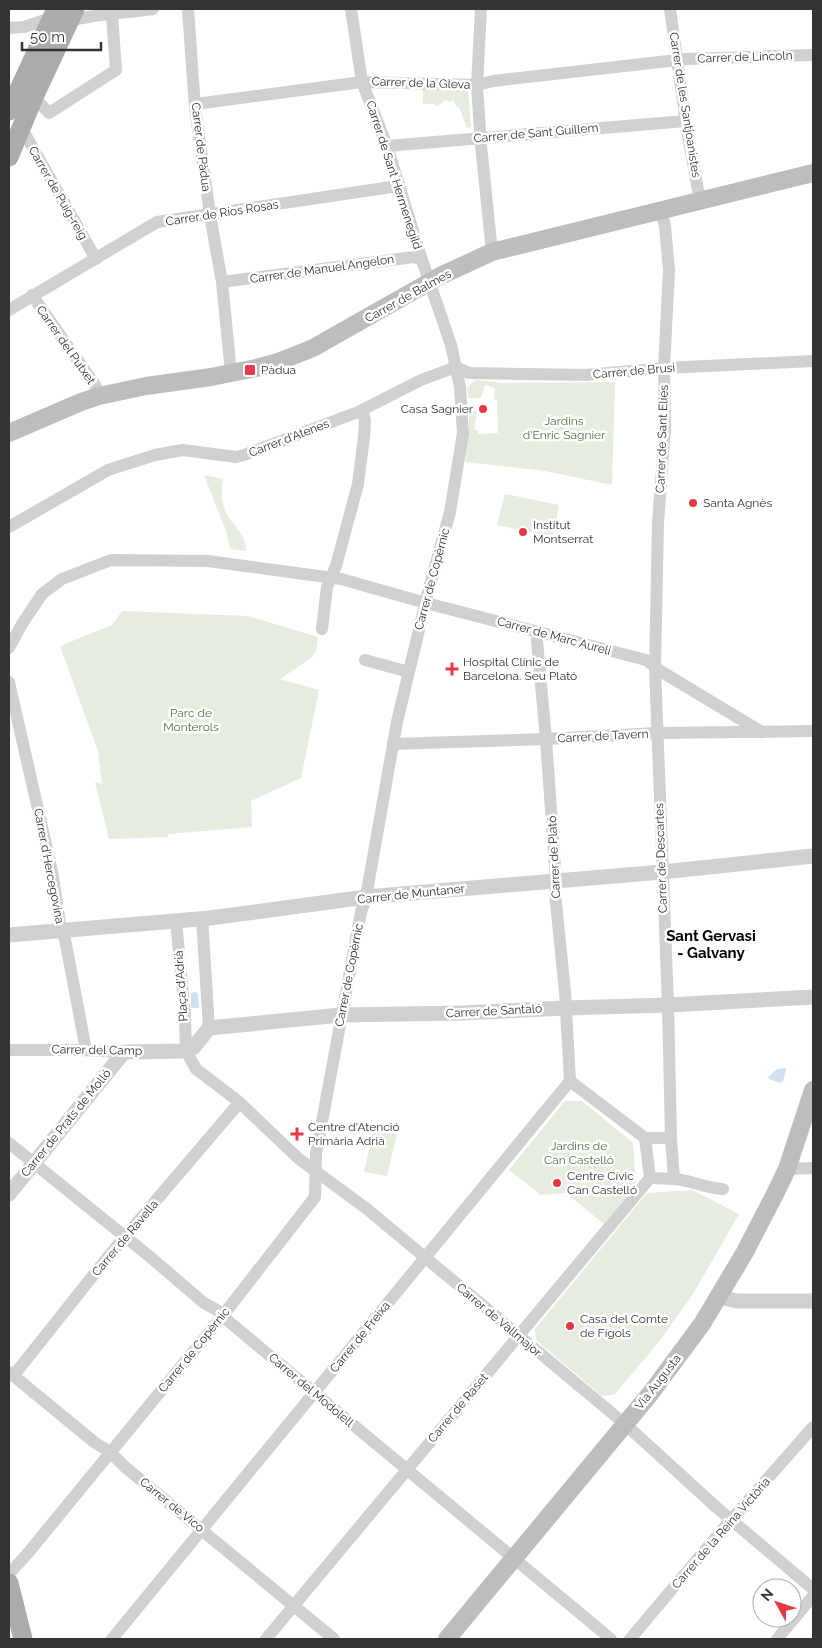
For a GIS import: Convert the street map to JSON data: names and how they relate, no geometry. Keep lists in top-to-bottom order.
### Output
{
  "streets": {
    "main road": ["Carrer de Balmes", "Via Augusta"],
    "street": [
      "Carrer de Lincoln",
      "Carrer de la Gleva",
      "Carrer de les Santjoanistes",
      "Carrer de Sant Guillem",
      "Carrer de Pàdua",
      "Carrer de Sant Hermenegild",
      "Carrer de Puig-reig",
      "Carrer de Ríos Rosas",
      "Carrer de Manuel Angelon",
      "Carrer del Putxet",
      "Carrer de Brusi",
      "Carrer d'Atenes",
      "Carrer de Sant Elies",
      "Carrer de Copèrnic",
      "Carrer de Marc Aureli",
      "Carrer de Tavern",
      "Carrer de Plató",
      "Carrer de Descartes",
      "Carrer d'Hercegovina",
      "Carrer de Muntaner",
      "Plaça d'Adrià",
      "Carrer de Santaló",
      "Carrer del Camp",
      "Carrer de Prats de Molló",
      "Carrer de Ravella",
      "Carrer de Vallmajor",
      "Carrer de Freixa",
      "Carrer del Modolell",
      "Carrer de Raset",
      "Carrer de Vico",
      "Carrer de la Reina Victòria"
    ]
  },
  "crossings": [
    ["Carrer de Lincoln", "Carrer de la Gleva"],
    ["Carrer de Lincoln", "Carrer de les Santjoanistes"],
    ["Carrer de la Gleva", "Carrer de les Santjoanistes"],
    ["Carrer de la Gleva", "Carrer de Pàdua"],
    ["Carrer de la Gleva", "Carrer de Sant Hermenegild"],
    ["Carrer de les Santjoanistes", "Carrer de Sant Guillem"],
    ["Carrer de les Santjoanistes", "Carrer de Balmes"],
    ["Carrer de Sant Guillem", "Carrer de Sant Hermenegild"],
    ["Carrer de Pàdua", "Carrer de Ríos Rosas"],
    ["Carrer de Pàdua", "Carrer de Manuel Angelon"],
    ["Carrer de Pàdua", "Carrer de Balmes"],
    ["Carrer de Sant Hermenegild", "Carrer de Ríos Rosas"],
    ["Carrer de Sant Hermenegild", "Carrer de Manuel Angelon"],
    ["Carrer de Sant Hermenegild", "Carrer de Balmes"],
    ["Carrer de Sant Hermenegild", "Carrer de Copèrnic"],
    ["Carrer de Puig-reig", "Carrer de Ríos Rosas"],
    ["Carrer de Ríos Rosas", "Carrer del Putxet"],
    ["Carrer de Balmes", "Carrer del Putxet"],
    ["Carrer de Balmes", "Carrer de Sant Elies"],
    ["Carrer de Balmes", "Carrer de Copèrnic"],
    ["Carrer de Brusi", "Carrer d'Atenes"],
    ["Carrer de Brusi", "Carrer de Sant Elies"],
    ["Carrer de Brusi", "Carrer de Copèrnic"],
    ["Carrer d'Atenes", "Carrer de Copèrnic"],
    ["Carrer de Sant Elies", "Carrer de Marc Aureli"],
    ["Carrer de Sant Elies", "Carrer de Descartes"],
    ["Carrer de Copèrnic", "Carrer de Marc Aureli"],
    ["Carrer de Copèrnic", "Carrer de Tavern"],
    ["Carrer de Copèrnic", "Carrer de Muntaner"],
    ["Carrer de Copèrnic", "Carrer de Santaló"],
    ["Carrer de Copèrnic", "Carrer de Vallmajor"],
    ["Carrer de Copèrnic", "Carrer del Modolell"],
    ["Carrer de Copèrnic", "Carrer de Vico"],
    ["Carrer de Marc Aureli", "Carrer de Tavern"],
    ["Carrer de Marc Aureli", "Carrer de Plató"],
    ["Carrer de Marc Aureli", "Carrer de Descartes"],
    ["Carrer de Tavern", "Carrer de Plató"],
    ["Carrer de Tavern", "Carrer de Descartes"],
    ["Carrer de Plató", "Carrer de Muntaner"],
    ["Carrer de Plató", "Carrer de Santaló"],
    ["Carrer de Plató", "Carrer de Freixa"],
    ["Carrer de Descartes", "Carrer de Muntaner"],
    ["Carrer de Descartes", "Carrer de Santaló"],
    ["Carrer d'Hercegovina", "Carrer de Muntaner"],
    ["Carrer d'Hercegovina", "Carrer del Camp"],
    ["Carrer de Muntaner", "Plaça d'Adrià"],
    ["Plaça d'Adrià", "Carrer de Santaló"],
    ["Plaça d'Adrià", "Carrer del Camp"],
    ["Plaça d'Adrià", "Carrer de Vallmajor"],
    ["Carrer del Camp", "Carrer de Prats de Molló"],
    ["Carrer del Camp", "Carrer de Vallmajor"],
    ["Carrer de Prats de Molló", "Carrer del Modolell"],
    ["Carrer de Ravella", "Carrer de Vallmajor"],
    ["Carrer de Ravella", "Carrer del Modolell"],
    ["Carrer de Ravella", "Carrer de Vico"],
    ["Carrer de Vallmajor", "Carrer de Freixa"],
    ["Carrer de Vallmajor", "Via Augusta"],
    ["Carrer de Vallmajor", "Carrer de Raset"],
    ["Carrer de Vallmajor", "Carrer de la Reina Victòria"],
    ["Carrer de Freixa", "Carrer del Modolell"],
    ["Carrer de Freixa", "Carrer de Vico"],
    ["Via Augusta", "Carrer del Modolell"],
    ["Carrer del Modolell", "Carrer de Raset"],
    ["Carrer de Raset", "Carrer de Vico"]
  ],
  "districts": ["Sant Gervasi - Galvany"],
  "parks": ["Jardins d'Enric Sagnier", "Parc de Monterols", "Jardins de Can Castelló"],
  "places": {
    "transit": ["Pàdua"],
    "other": [
      "Casa Sagnier",
      "Santa Agnès",
      "Institut Montserrat",
      "Centre Cívic Can Castelló",
      "Casa del Comte de Fígols"
    ],
    "health": ["Hospital Clínic de Barcelona. Seu Plató", "Centre d'Atenció Primària Adrià"]
  },
  "scale_bar": "50 m",
  "north": "top left"
}
